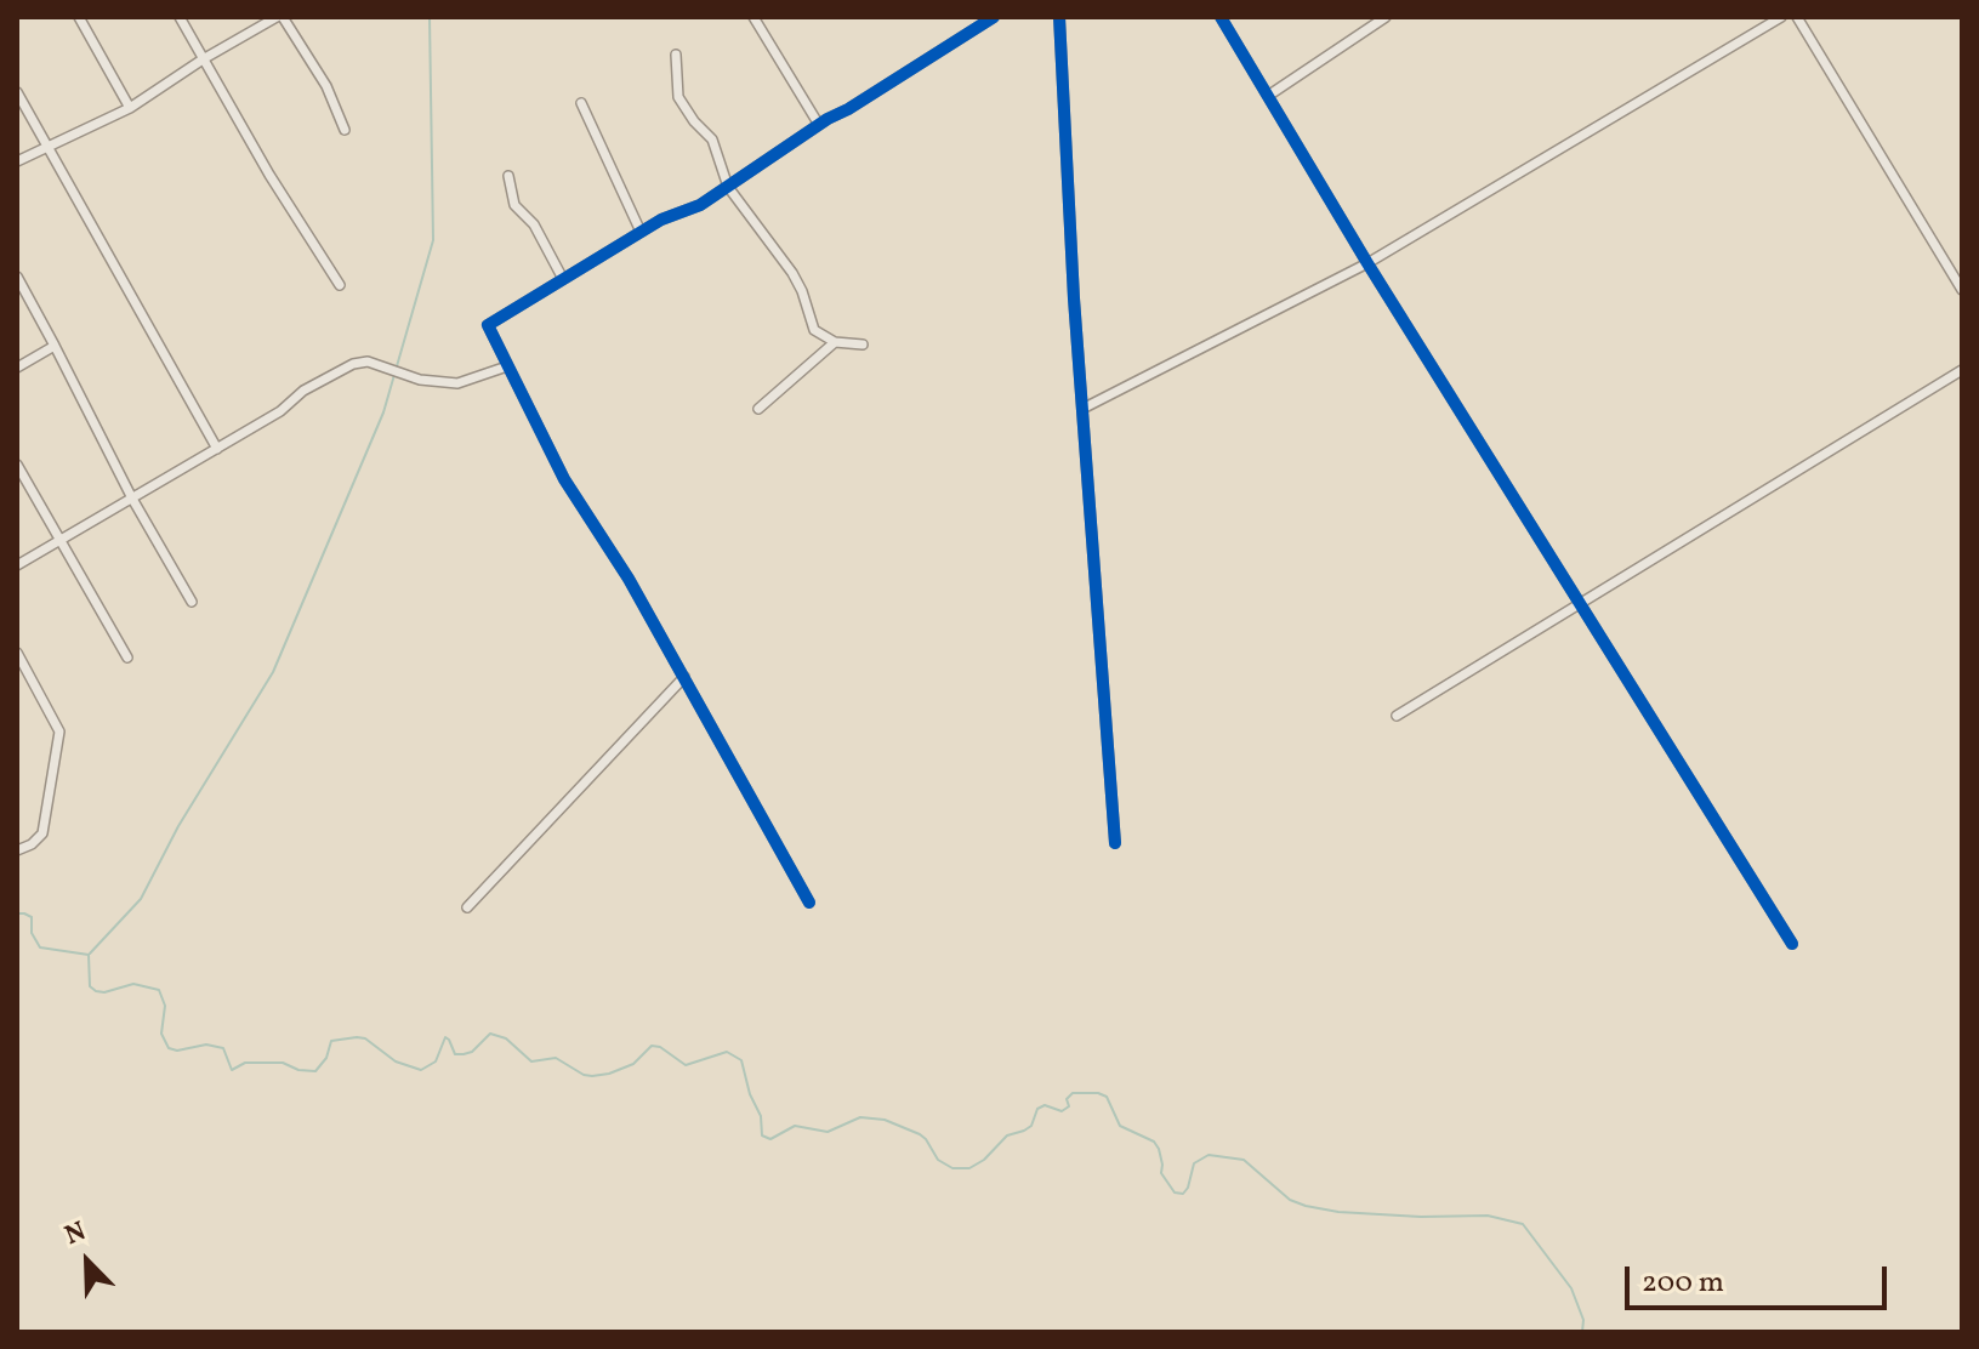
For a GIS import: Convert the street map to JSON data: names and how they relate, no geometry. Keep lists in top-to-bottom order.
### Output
{
  "scale_bar": "200 m",
  "north": "top left"
}
